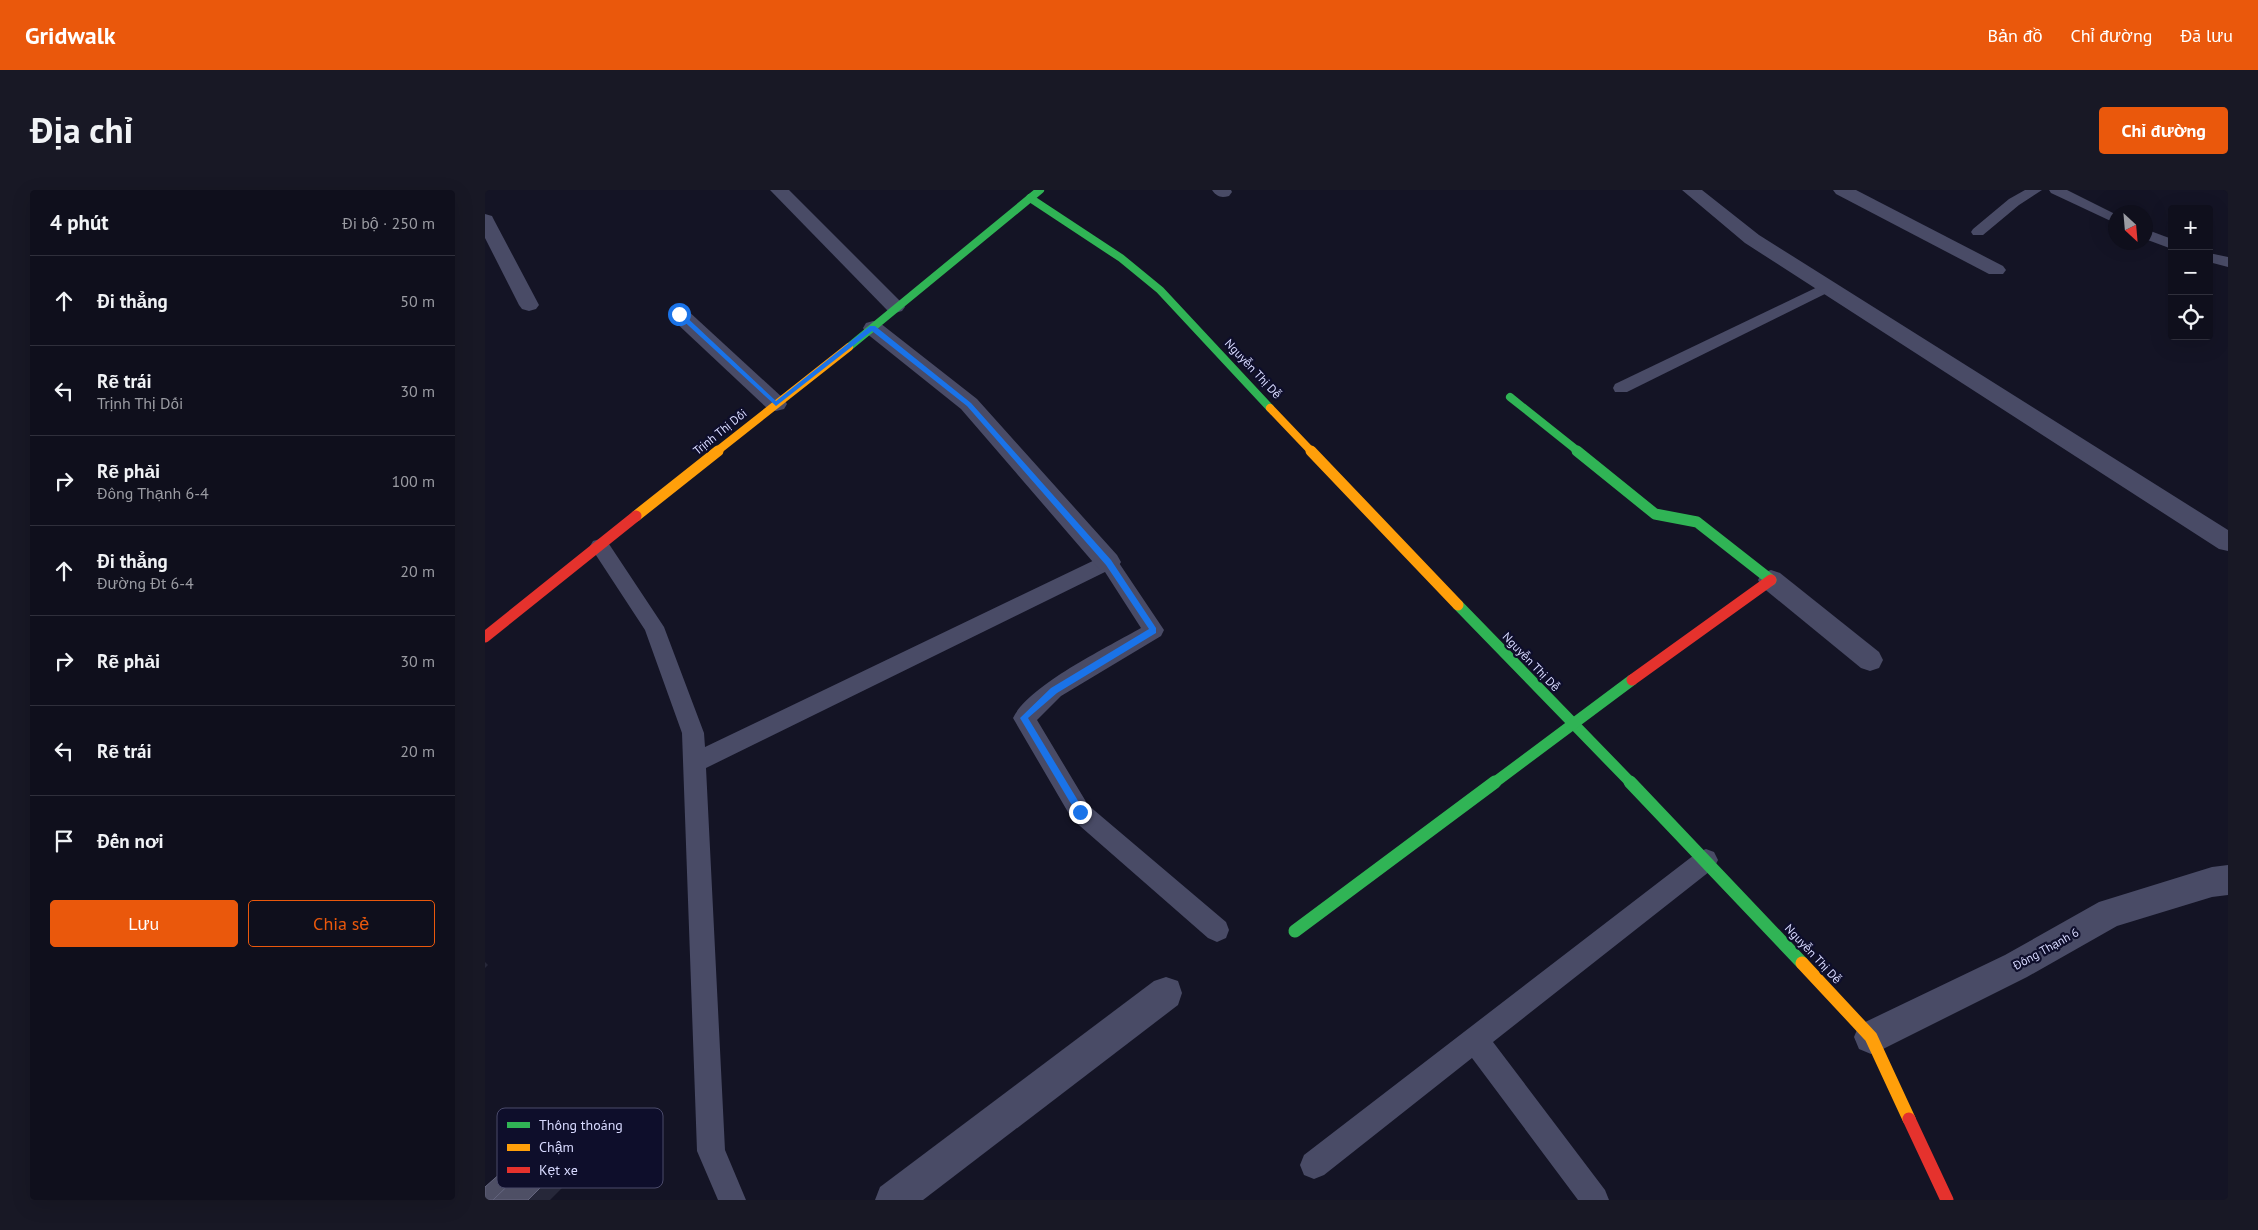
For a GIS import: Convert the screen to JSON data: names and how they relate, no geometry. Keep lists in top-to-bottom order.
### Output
{
  "streets": {
    "street": ["Nguyễn Thị Dễ", "Trịnh Thị Dối", "Đông Thạnh 6"]
  },
  "crossings": [
    ["Nguyễn Thị Dễ", "Trịnh Thị Dối"],
    ["Nguyễn Thị Dễ", "Đông Thạnh 6"]
  ],
  "legend": ["Thông thoáng", "Chậm", "Kẹt xe"],
  "north": "bottom right",
  "page": {
    "header": "Gridwalk",
    "nav": ["Bản đồ", "Chỉ đường", "Đã lưu"],
    "title": "Địa chỉ",
    "buttons": [
      "Chỉ đường",
      ["Lưu", "Chia sẻ"]
    ],
    "heading": ["4 phút", "Đi bộ · 250 m"],
    "map_buttons": ["+", "−"],
    "list": [
      ["Đi thẳng", "50 m"],
      ["Rẽ trái", "Trịnh Thị Dối", "30 m"],
      ["Rẽ phải", "Đông Thạnh 6-4", "100 m"],
      ["Đi thẳng", "Đường Đt 6-4", "20 m"],
      ["Rẽ phải", "30 m"],
      ["Rẽ trái", "20 m"],
      "Đến nơi"
    ]
  }
}
